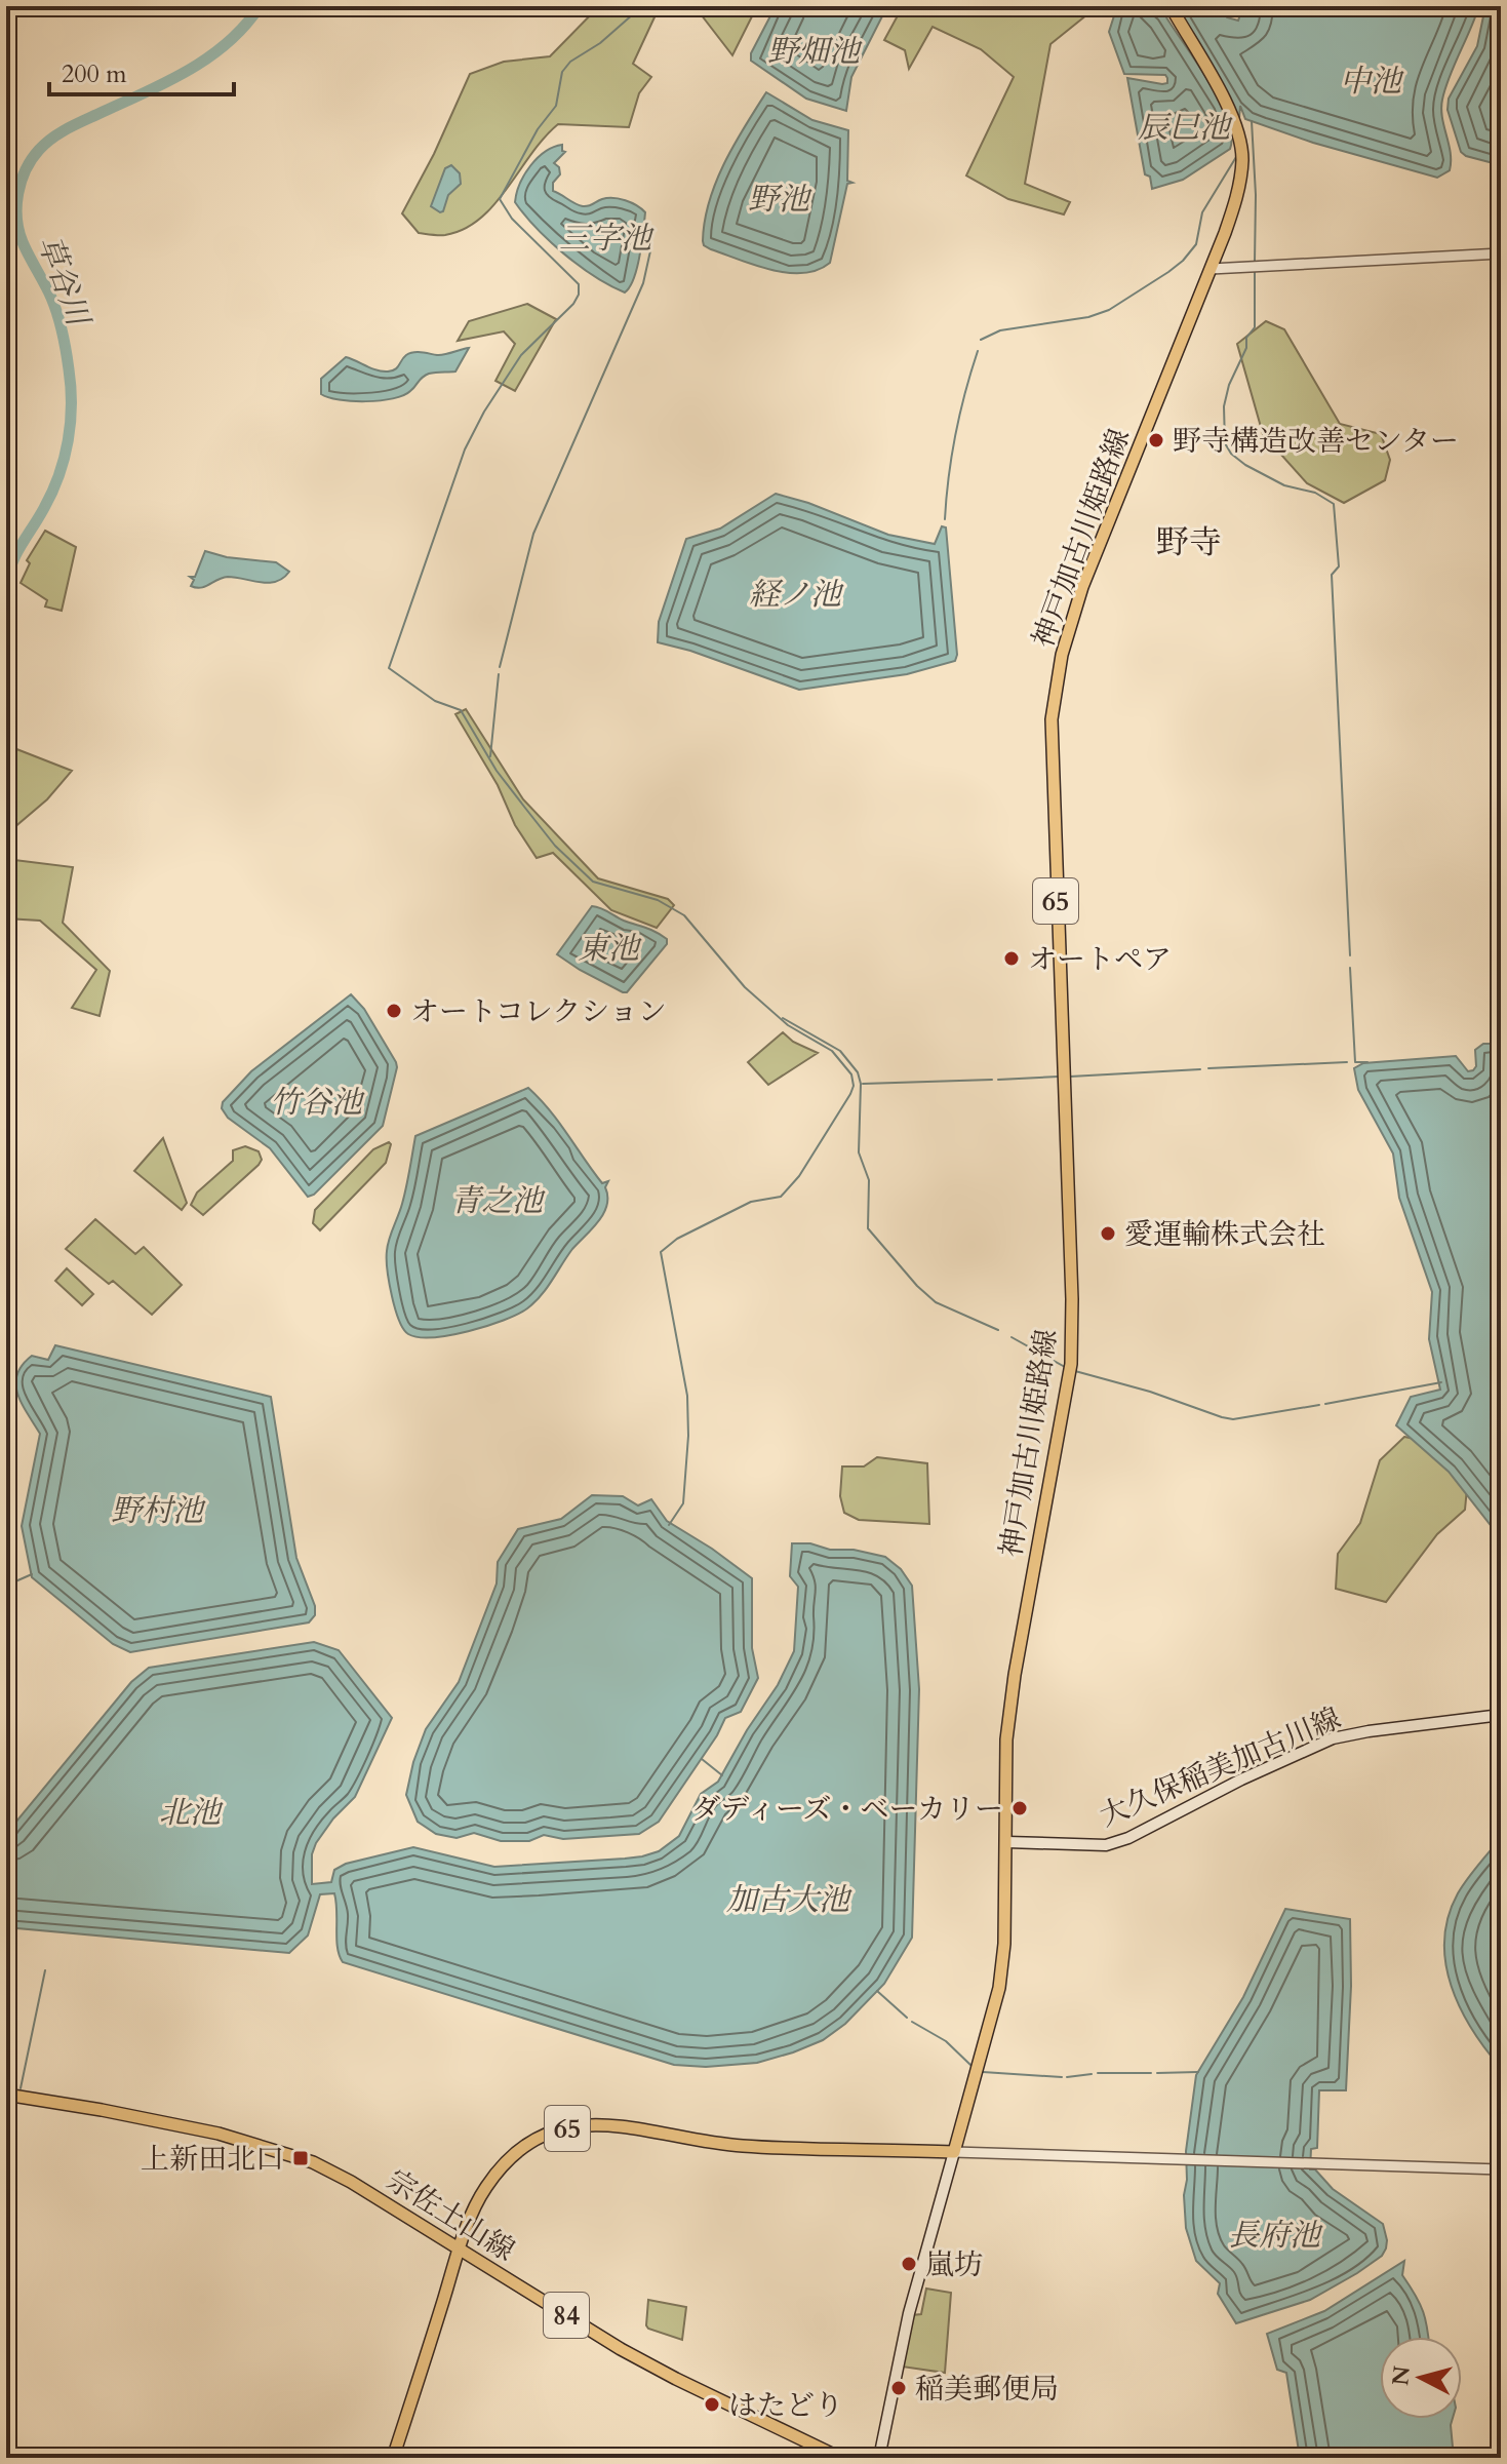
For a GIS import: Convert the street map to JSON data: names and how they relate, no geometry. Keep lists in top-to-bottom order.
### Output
{
  "streets": {
    "main road": [
      "神戸加古川姫路線",
      "65",
      "大久保稲美加古川線",
      "宗佐土山線",
      "84"
    ]
  },
  "crossings": [
    ["神戸加古川姫路線", "65"],
    ["神戸加古川姫路線", "大久保稲美加古川線"],
    ["65", "宗佐土山線"]
  ],
  "districts": ["野寺"],
  "water": [
    "野畑池",
    "中池",
    "辰巳池",
    "野池",
    "三字池",
    "草谷川",
    "経ノ池",
    "東池",
    "竹谷池",
    "青之池",
    "野村池",
    "北池",
    "加古大池",
    "長府池"
  ],
  "places": {
    "other": [
      "野寺構造改善センター",
      "オートペア",
      "オートコレクション",
      "愛運輸株式会社",
      "ダディーズ・ベーカリー",
      "嵐坊",
      "稲美郵便局",
      "はたどり"
    ],
    "transit": ["上新田北口"]
  },
  "scale_bar": "200 m",
  "north": "left"
}
